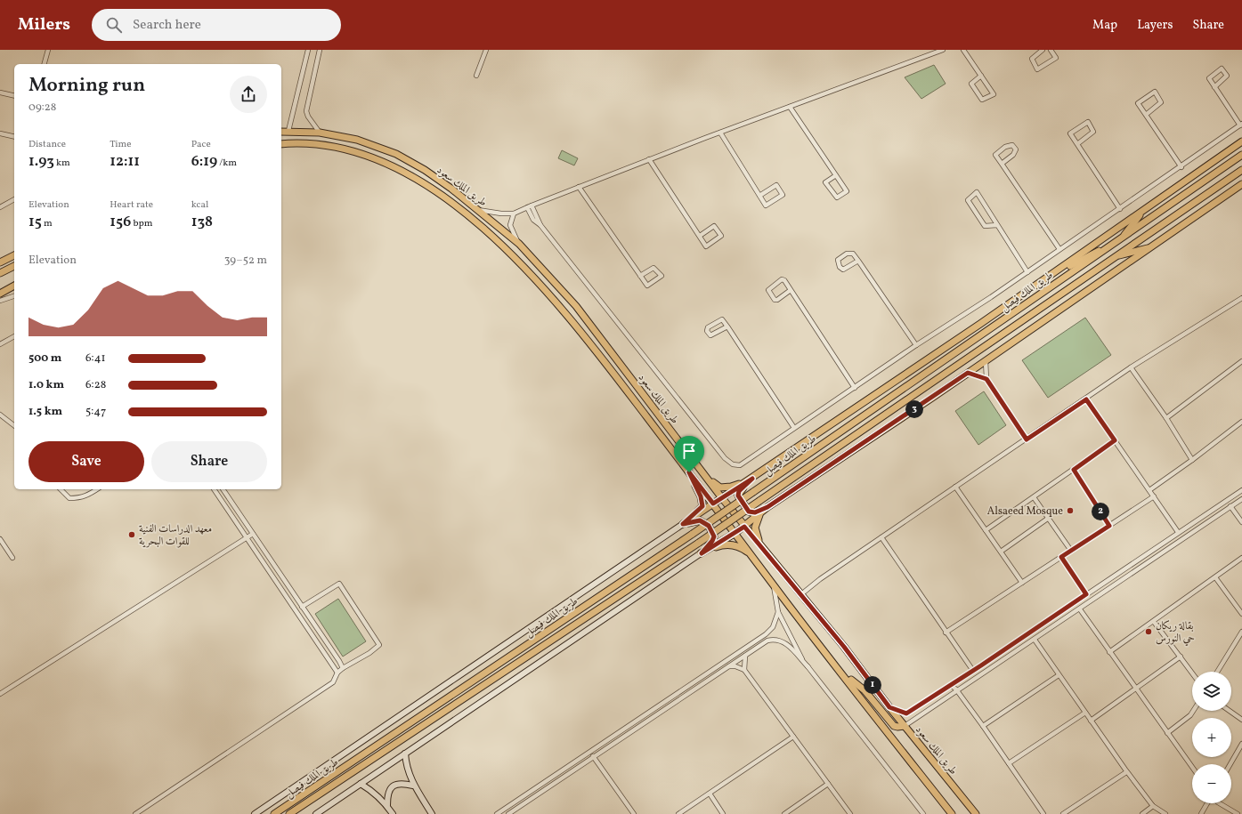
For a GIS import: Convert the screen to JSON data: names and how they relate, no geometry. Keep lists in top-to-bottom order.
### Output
{
  "streets": {
    "main road": ["طريق الملك سعود", "طريق الملك فيصل"]
  },
  "places": ["Alsaeed Mosque", "معهد الدراسات الفنية للقوات البحرية", "بقالة ريكان حي النورس"],
  "page": {
    "header": "Milers",
    "search": "Search here",
    "nav": ["Map", "Layers", "Share"],
    "heading": ["Morning run", "09:28"],
    "stats": [
      ["Distance", "1.93 km"],
      ["Time", "12:11"],
      ["Pace", "6:19 /km"],
      ["Elevation", "15 m"],
      ["Heart rate", "156 bpm"],
      ["kcal", "138"]
    ],
    "chart": ["Elevation", "39–52 m"],
    "list": [
      {
        "name": "500 m",
        "note": "6:41"
      },
      {
        "name": "1.0 km",
        "note": "6:28"
      },
      {
        "name": "1.5 km",
        "note": "5:47"
      }
    ],
    "pins": ["3", "2", "1"],
    "buttons": ["Save", "Share"],
    "map_buttons": ["+", "−"]
  }
}
